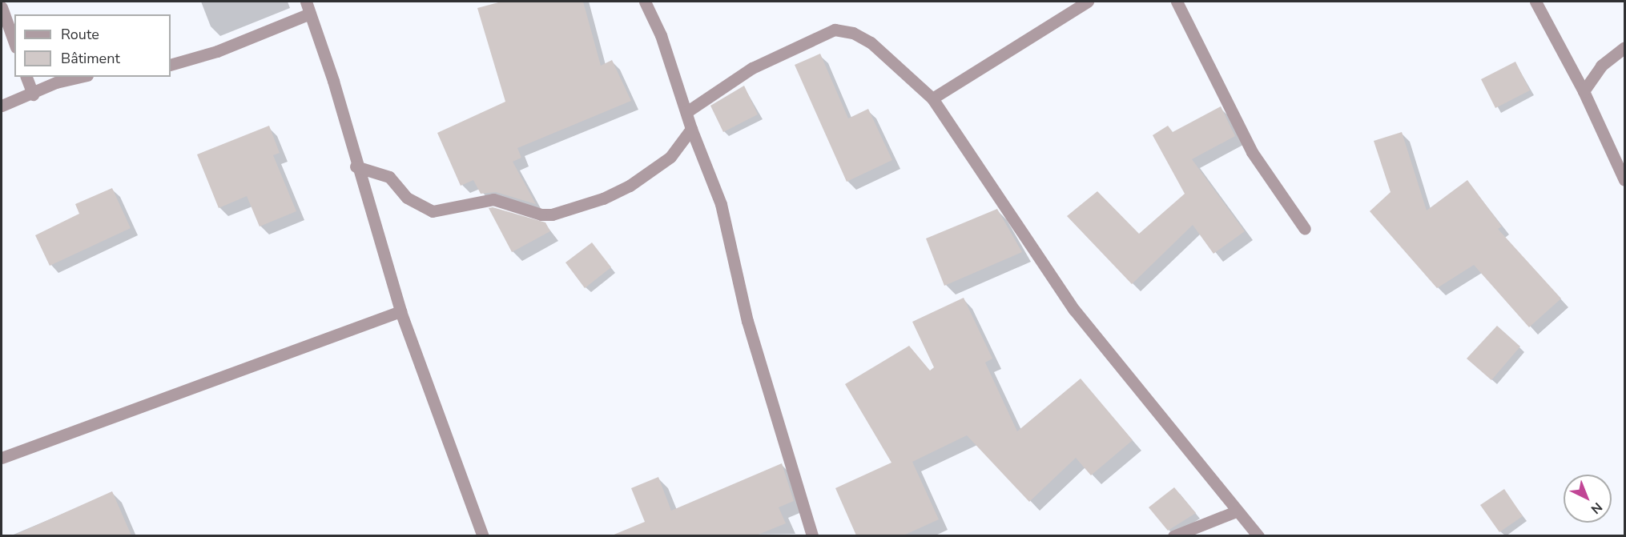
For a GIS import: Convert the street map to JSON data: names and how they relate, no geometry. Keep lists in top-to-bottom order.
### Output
{
  "legend": ["Route", "Bâtiment"],
  "north": "bottom right"
}
